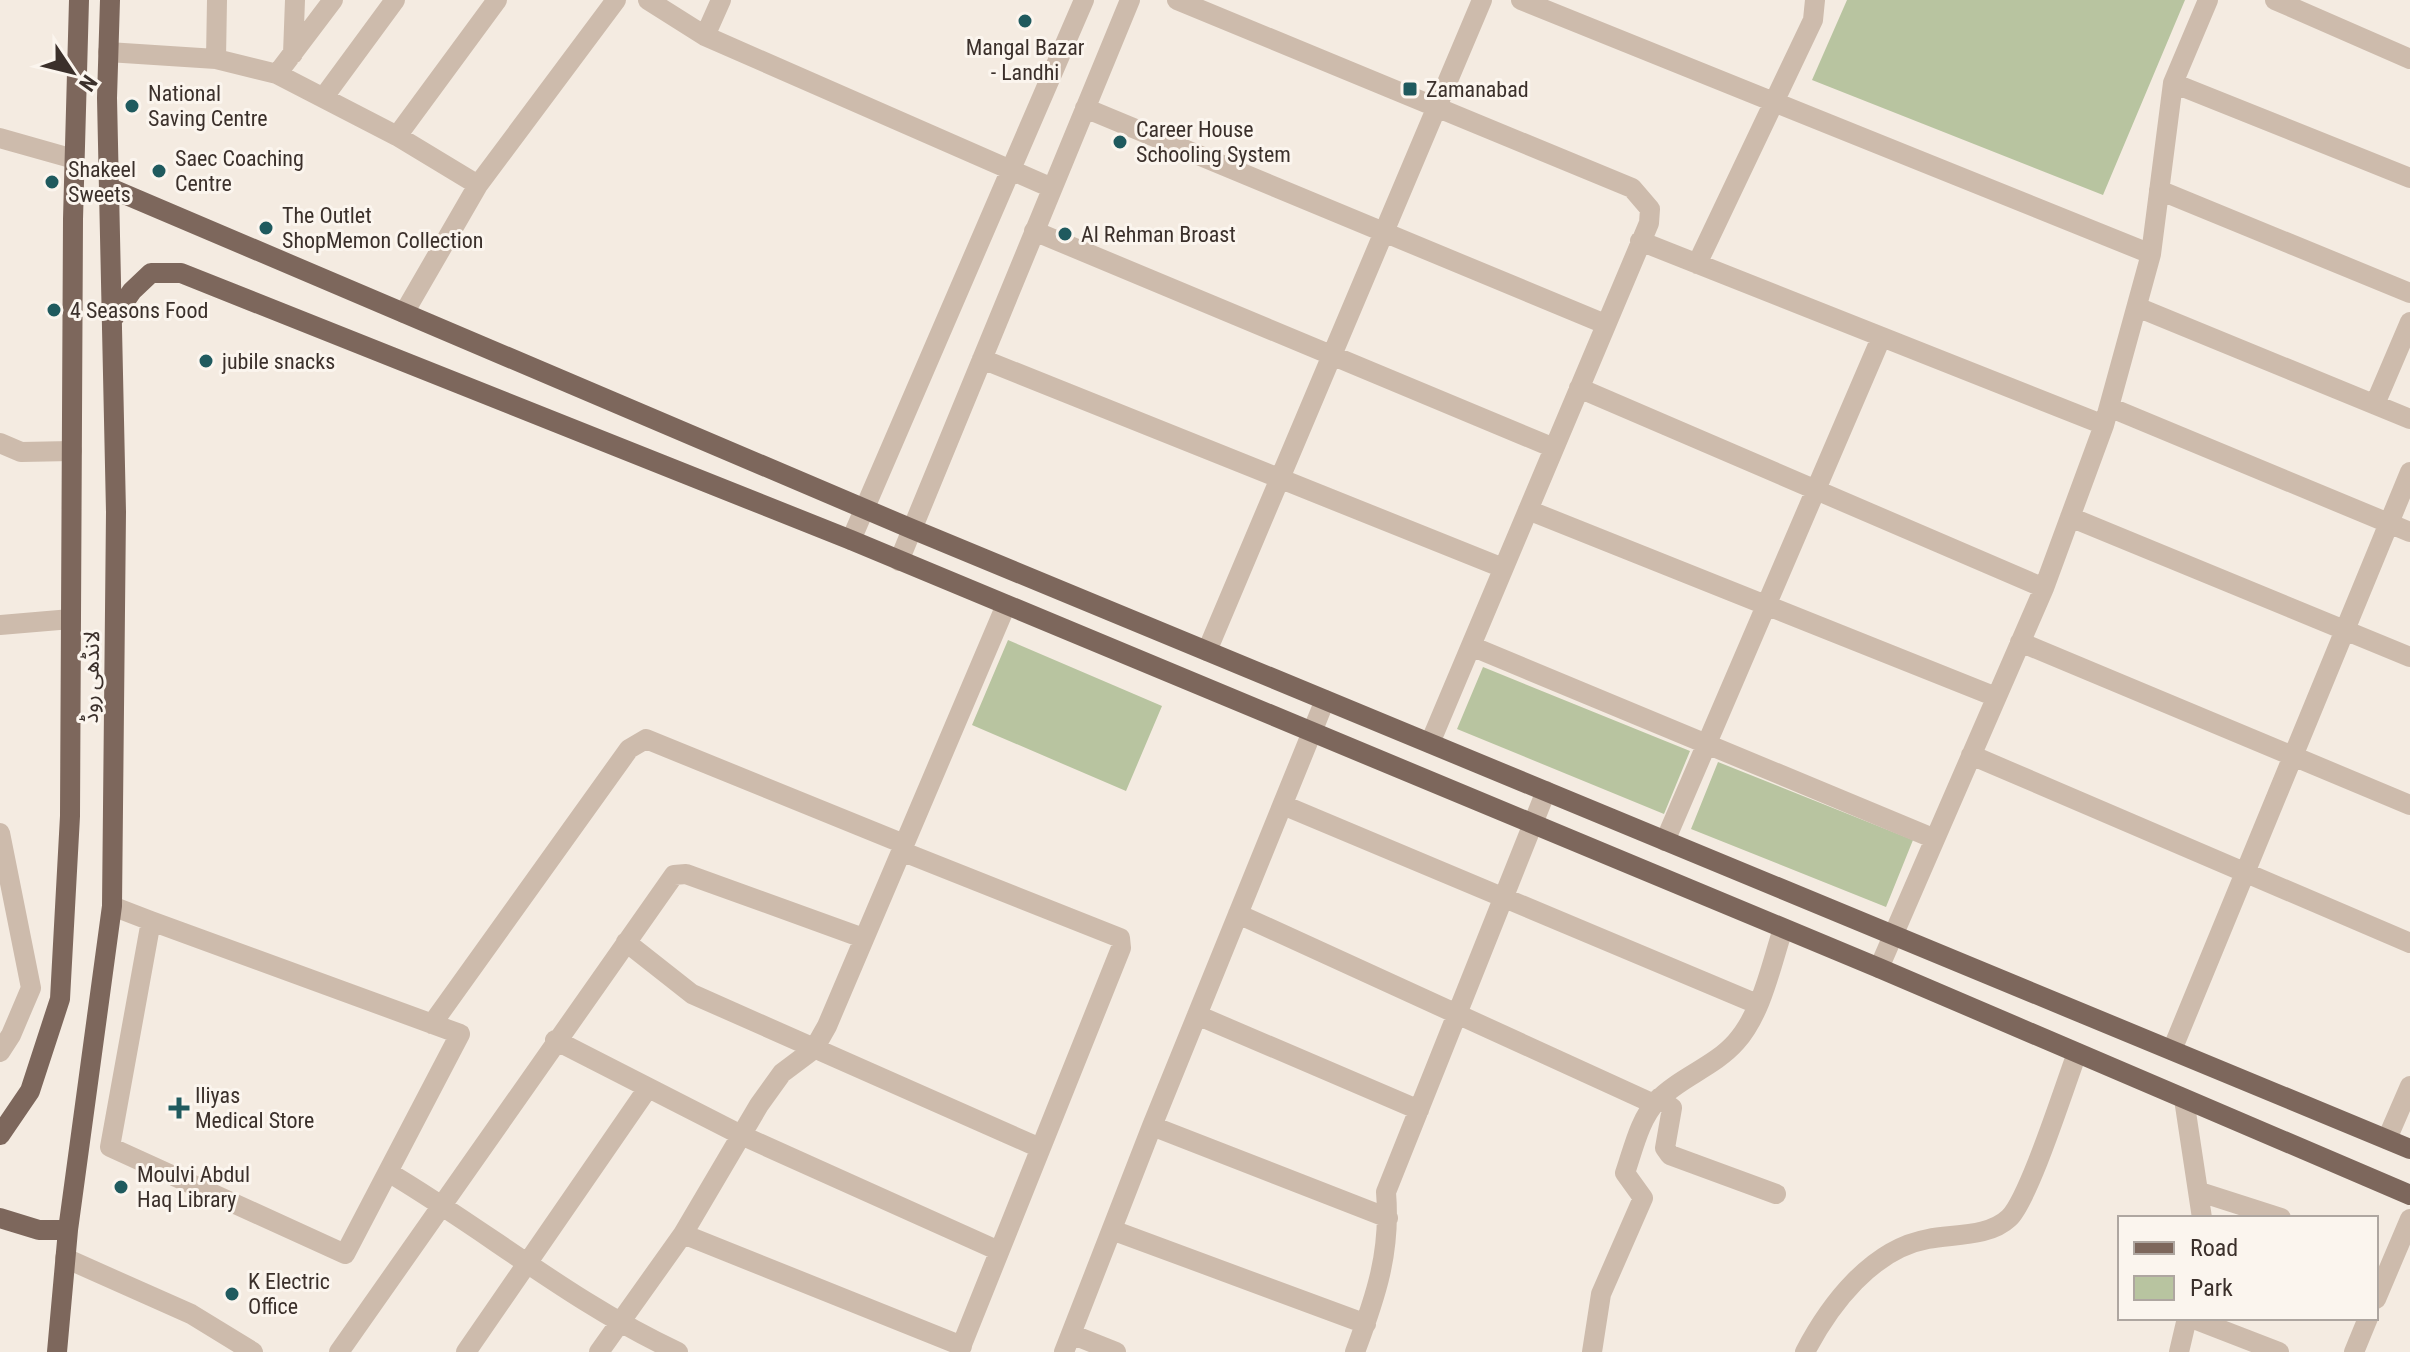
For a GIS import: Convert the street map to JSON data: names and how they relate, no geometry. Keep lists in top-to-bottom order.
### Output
{
  "streets": {
    "main road": ["لانڈھی روڈ"]
  },
  "places": {
    "other": [
      "Mangal Bazar - Landhi",
      "National Saving Centre",
      "Career House Schooling System",
      "Saec Coaching Centre",
      "Shakeel Sweets",
      "The Outlet ShopMemon Collection",
      "Al Rehman Broast",
      "4 Seasons Food",
      "jubile snacks",
      "Moulvi Abdul Haq Library",
      "K Electric Office"
    ],
    "transit": ["Zamanabad"],
    "health": ["Iliyas Medical Store"]
  },
  "legend": ["Road", "Park"],
  "north": "bottom right"
}
